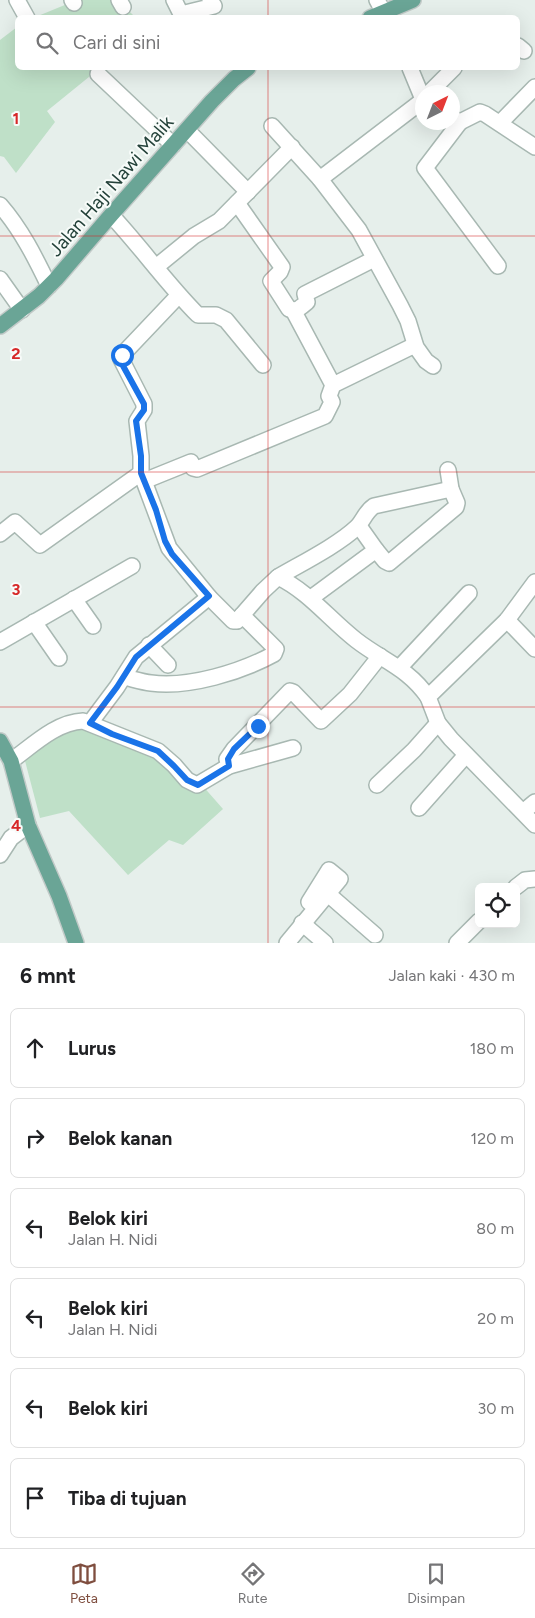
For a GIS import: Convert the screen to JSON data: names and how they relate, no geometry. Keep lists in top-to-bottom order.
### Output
{
  "streets": {
    "main road": ["Jalan Haji Nawi Malik"]
  },
  "north": "top right",
  "page": {
    "search": "Cari di sini",
    "heading": ["6 mnt", "Jalan kaki · 430 m"],
    "list": [
      ["Lurus", "180 m"],
      ["Belok kanan", "120 m"],
      ["Belok kiri", "Jalan H. Nidi", "80 m"],
      ["Belok kiri", "Jalan H. Nidi", "20 m"],
      ["Belok kiri", "30 m"],
      "Tiba di tujuan"
    ],
    "nav": ["Peta", "Rute", "Disimpan"]
  },
  "grid": {
    "rows": [
      "1",
      "2",
      "3",
      "4"
    ]
  }
}
